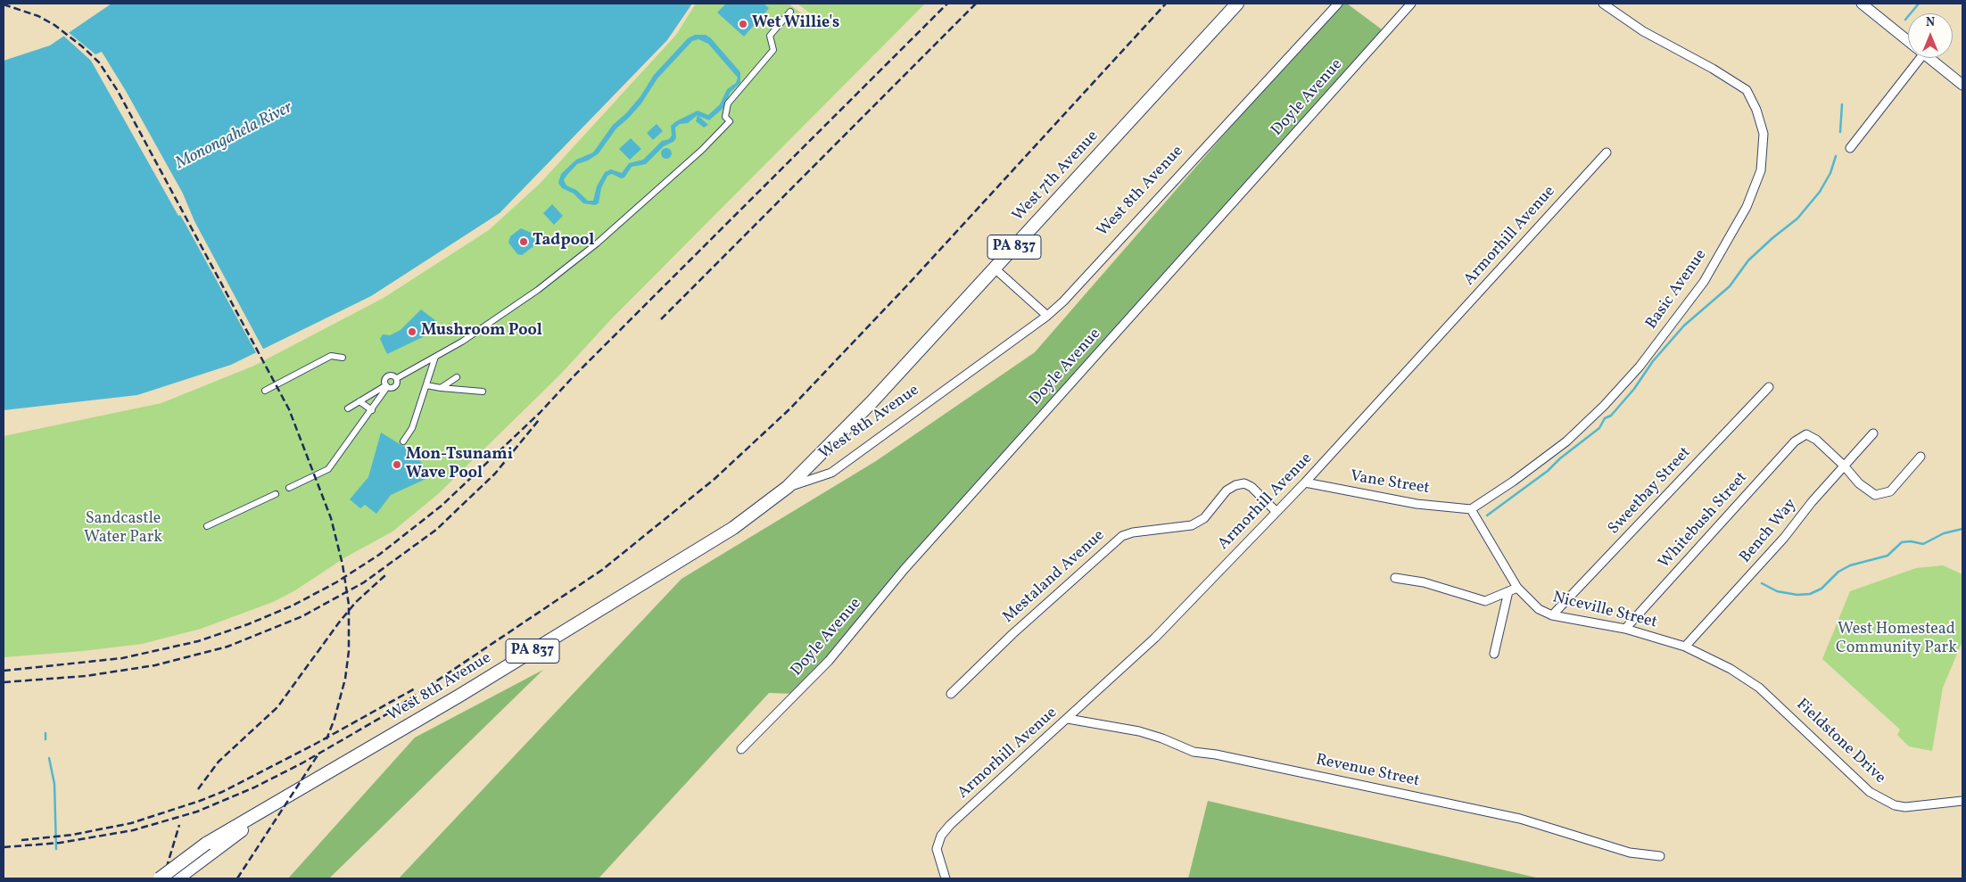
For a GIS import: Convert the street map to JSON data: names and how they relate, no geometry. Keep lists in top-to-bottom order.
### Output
{
  "streets": {
    "main road": ["West 7th Avenue", "West 8th Avenue", "PA 837"],
    "street": [
      "Doyle Avenue",
      "Armorhill Avenue",
      "Basic Avenue",
      "Vane Street",
      "Sweetbay Street",
      "Whitebush Street",
      "Bench Way",
      "Mestaland Avenue",
      "Niceville Street",
      "Fieldstone Drive",
      "Revenue Street"
    ]
  },
  "crossings": [
    ["West 7th Avenue", "West 8th Avenue"],
    ["West 8th Avenue", "PA 837"],
    ["Armorhill Avenue", "Vane Street"],
    ["Armorhill Avenue", "Mestaland Avenue"],
    ["Armorhill Avenue", "Revenue Street"],
    ["Basic Avenue", "Vane Street"],
    ["Sweetbay Street", "Niceville Street"],
    ["Whitebush Street", "Bench Way"],
    ["Whitebush Street", "Niceville Street"],
    ["Bench Way", "Niceville Street"],
    ["Niceville Street", "Fieldstone Drive"]
  ],
  "water": ["Monongahela River"],
  "parks": ["Sandcastle Water Park", "West Homestead Community Park"],
  "places": [
    "Wet Willie's",
    "Tadpool",
    "Mushroom Pool",
    "Mon-Tsunami Wave Pool"
  ],
  "north": "top"
}
